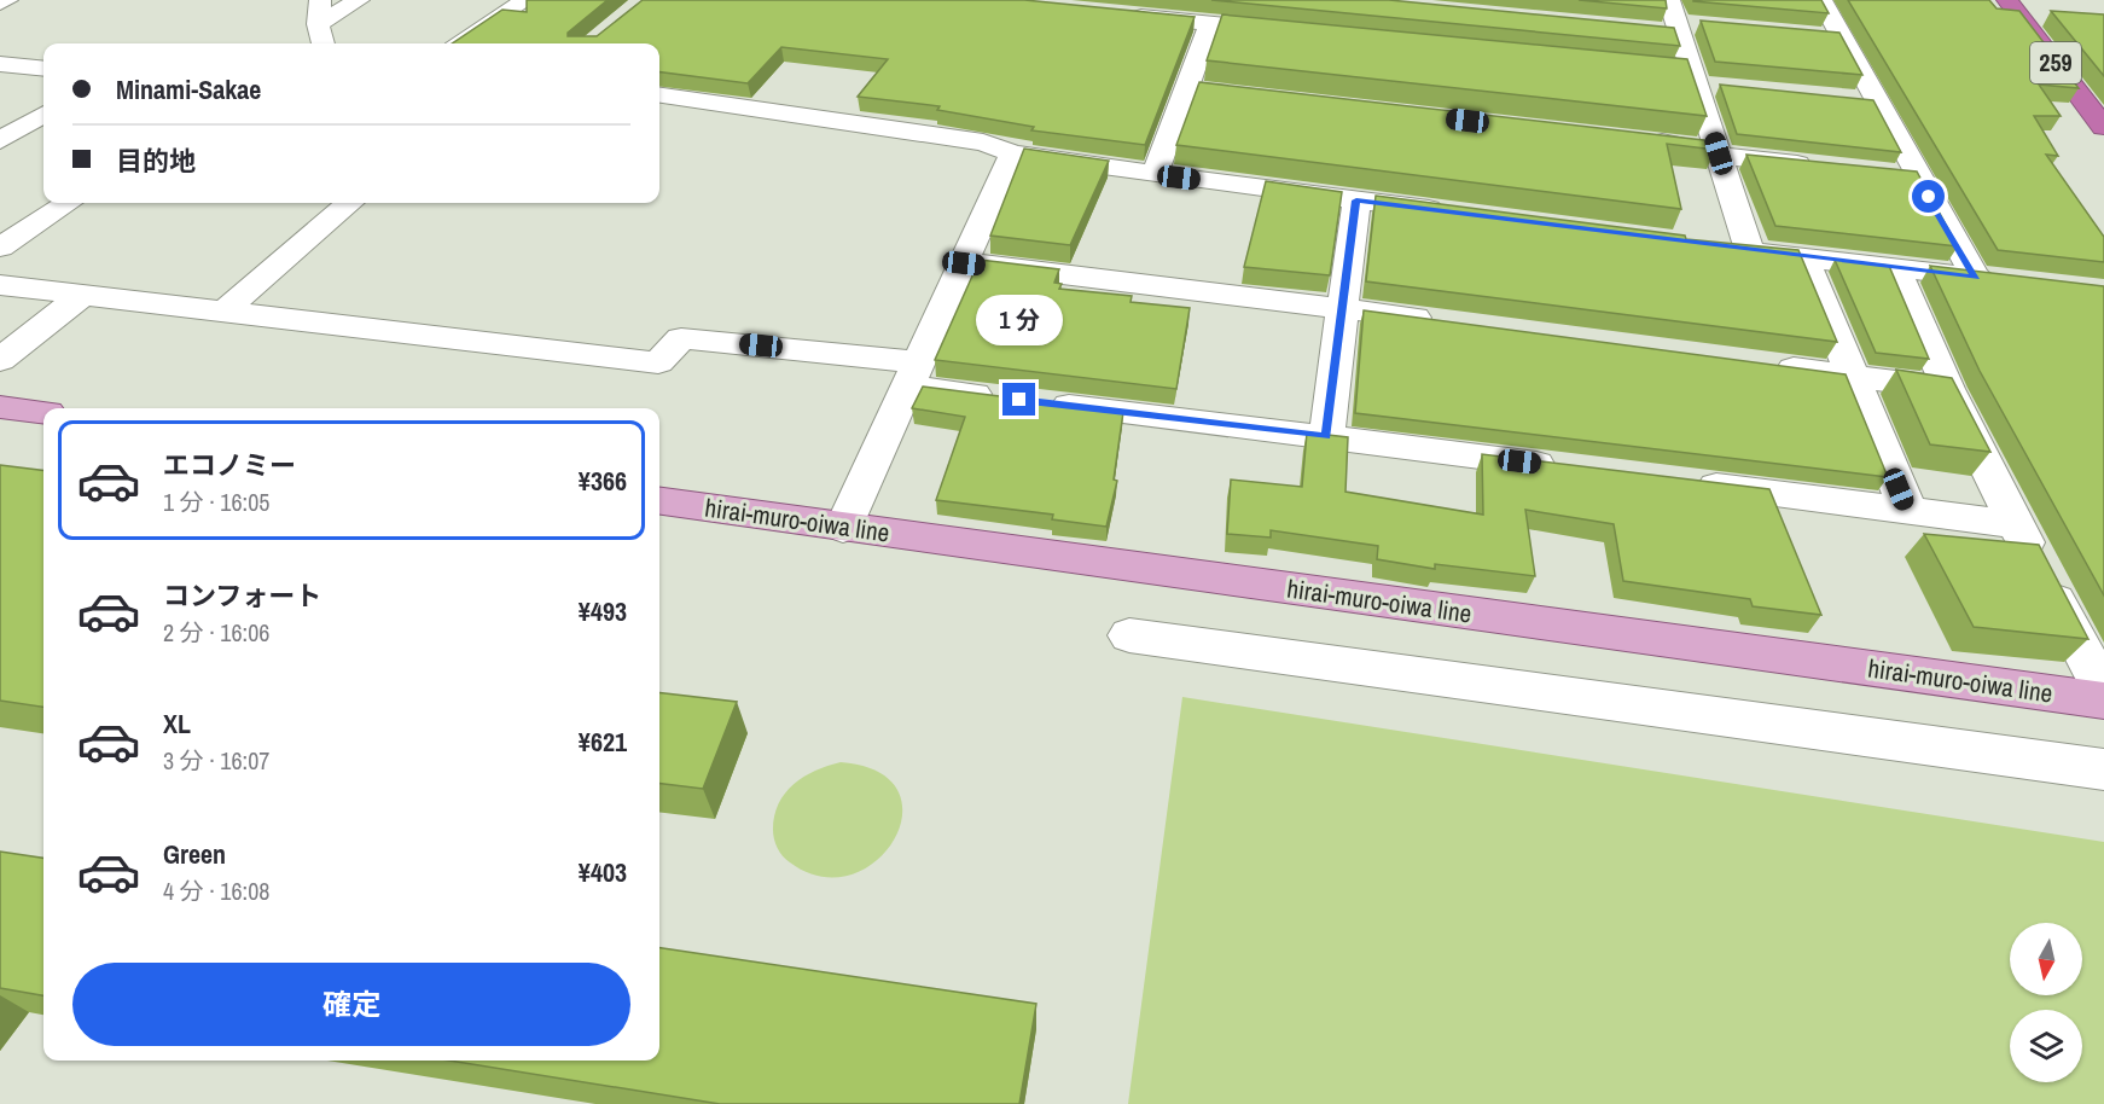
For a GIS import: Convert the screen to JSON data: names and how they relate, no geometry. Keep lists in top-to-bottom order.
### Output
{
  "streets": {
    "highway": ["259"],
    "main road": ["hirai-muro-oiwa line"]
  },
  "north": "bottom",
  "page": {
    "banner": ["Minami-Sakae", "目的地"],
    "bubble": "1 分",
    "list": [
      {
        "name": "エコノミー",
        "note": "1 分 · 16:05",
        "value": "¥366"
      },
      {
        "name": "コンフォート",
        "note": "2 分 · 16:06",
        "value": "¥493"
      },
      {
        "name": "XL",
        "note": "3 分 · 16:07",
        "value": "¥621"
      },
      {
        "name": "Green",
        "note": "4 分 · 16:08",
        "value": "¥403"
      }
    ],
    "buttons": "確定"
  }
}
